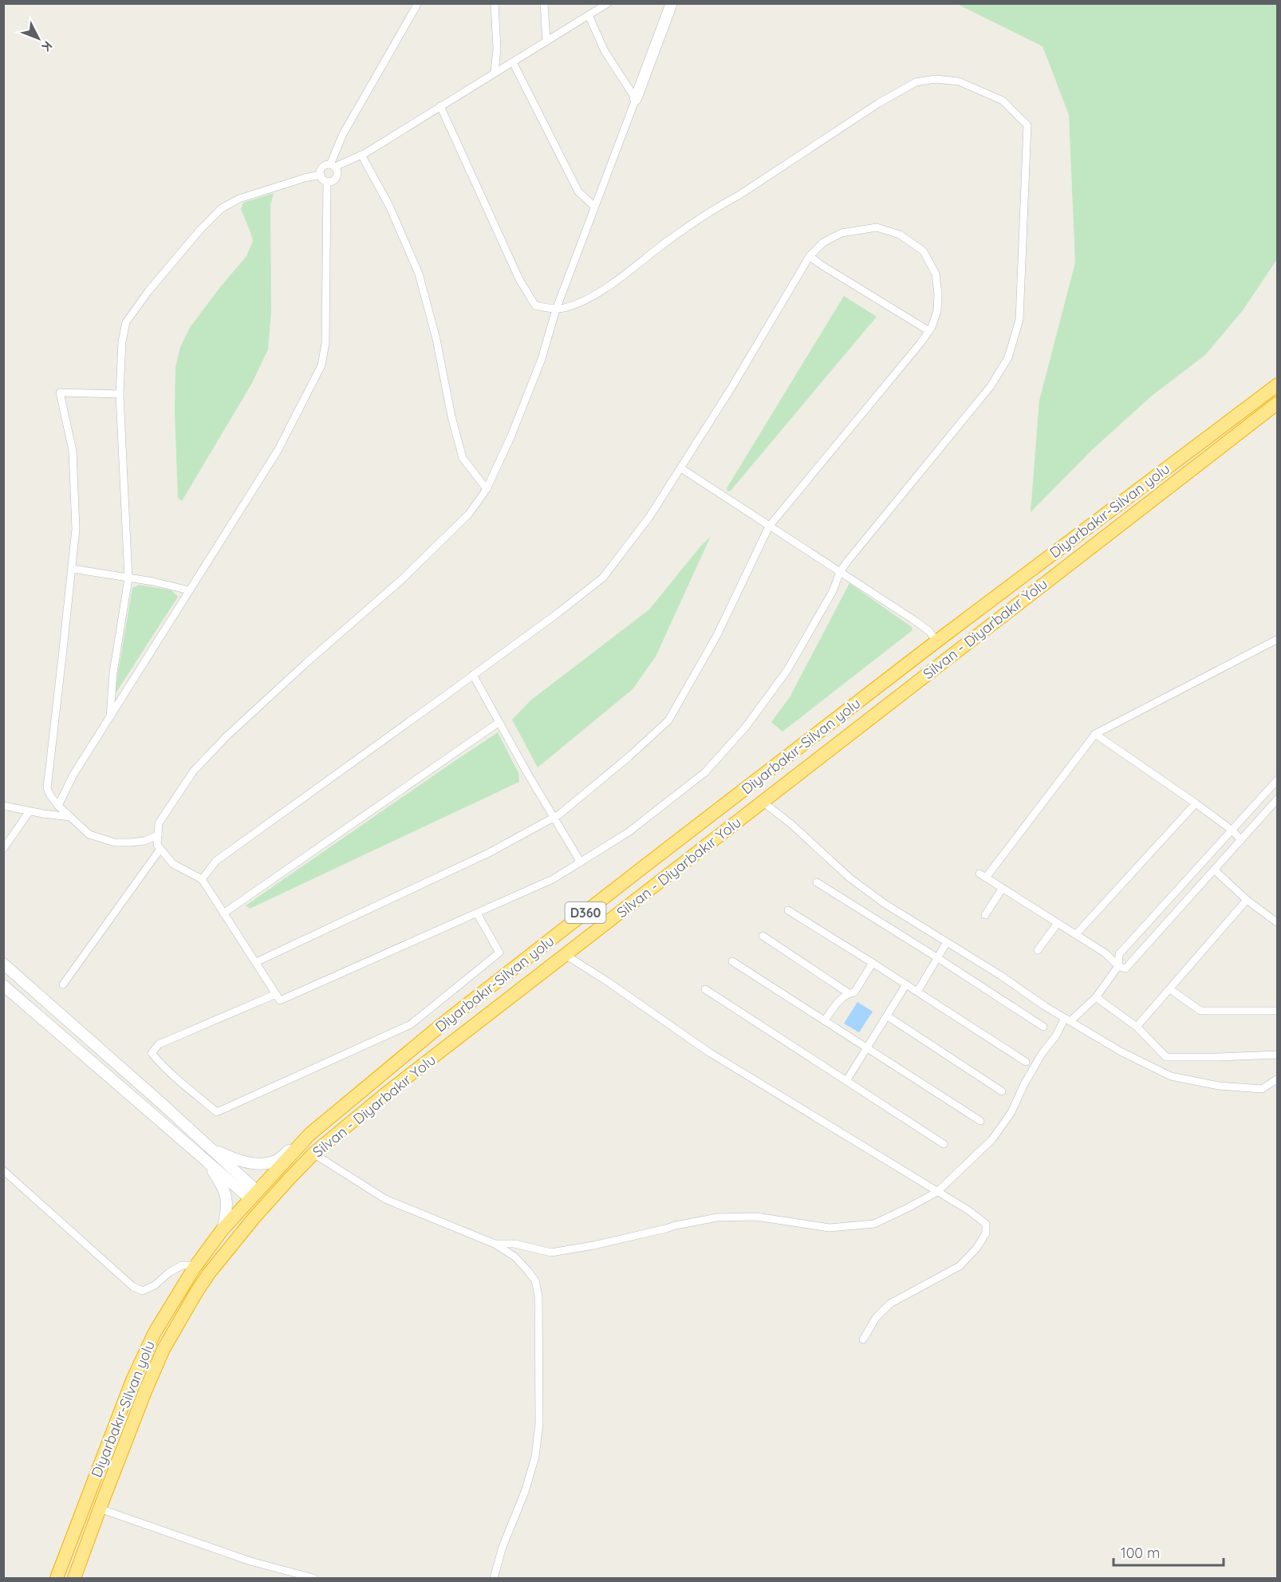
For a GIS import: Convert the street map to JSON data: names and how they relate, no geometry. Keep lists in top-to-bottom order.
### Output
{
  "streets": {
    "highway": ["Diyarbakır-Silvan yolu", "Silvan - Diyarbakır Yolu", "D360"]
  },
  "scale_bar": "100 m",
  "north": "bottom right"
}
